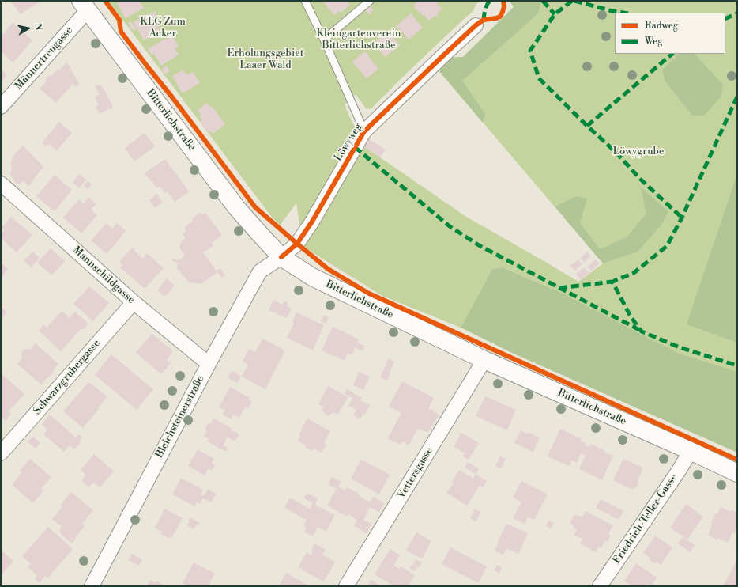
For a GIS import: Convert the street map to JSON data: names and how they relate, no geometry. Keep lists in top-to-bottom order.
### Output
{
  "streets": {
    "main road": ["Bitterlichstraße"],
    "street": [
      "Männertreugasse",
      "Löwyweg",
      "Mannschildgasse",
      "Schwarzgrubergasse",
      "Bleichsteinerstraße",
      "Vettersgasse",
      "Friedrich-Teller-Gasse"
    ]
  },
  "crossings": [
    ["Männertreugasse", "Bitterlichstraße"],
    ["Bitterlichstraße", "Löwyweg"],
    ["Bitterlichstraße", "Bleichsteinerstraße"],
    ["Bitterlichstraße", "Vettersgasse"],
    ["Bitterlichstraße", "Friedrich-Teller-Gasse"],
    ["Löwyweg", "Bleichsteinerstraße"],
    ["Mannschildgasse", "Schwarzgrubergasse"],
    ["Mannschildgasse", "Bleichsteinerstraße"]
  ],
  "parks": [
    "KLG Zum Acker",
    "Kleingartenverein Bitterlichstraße",
    "Erholungsgebiet Laaer Wald",
    "Löwygrube"
  ],
  "legend": ["Radweg", "Weg"],
  "north": "right"
}
